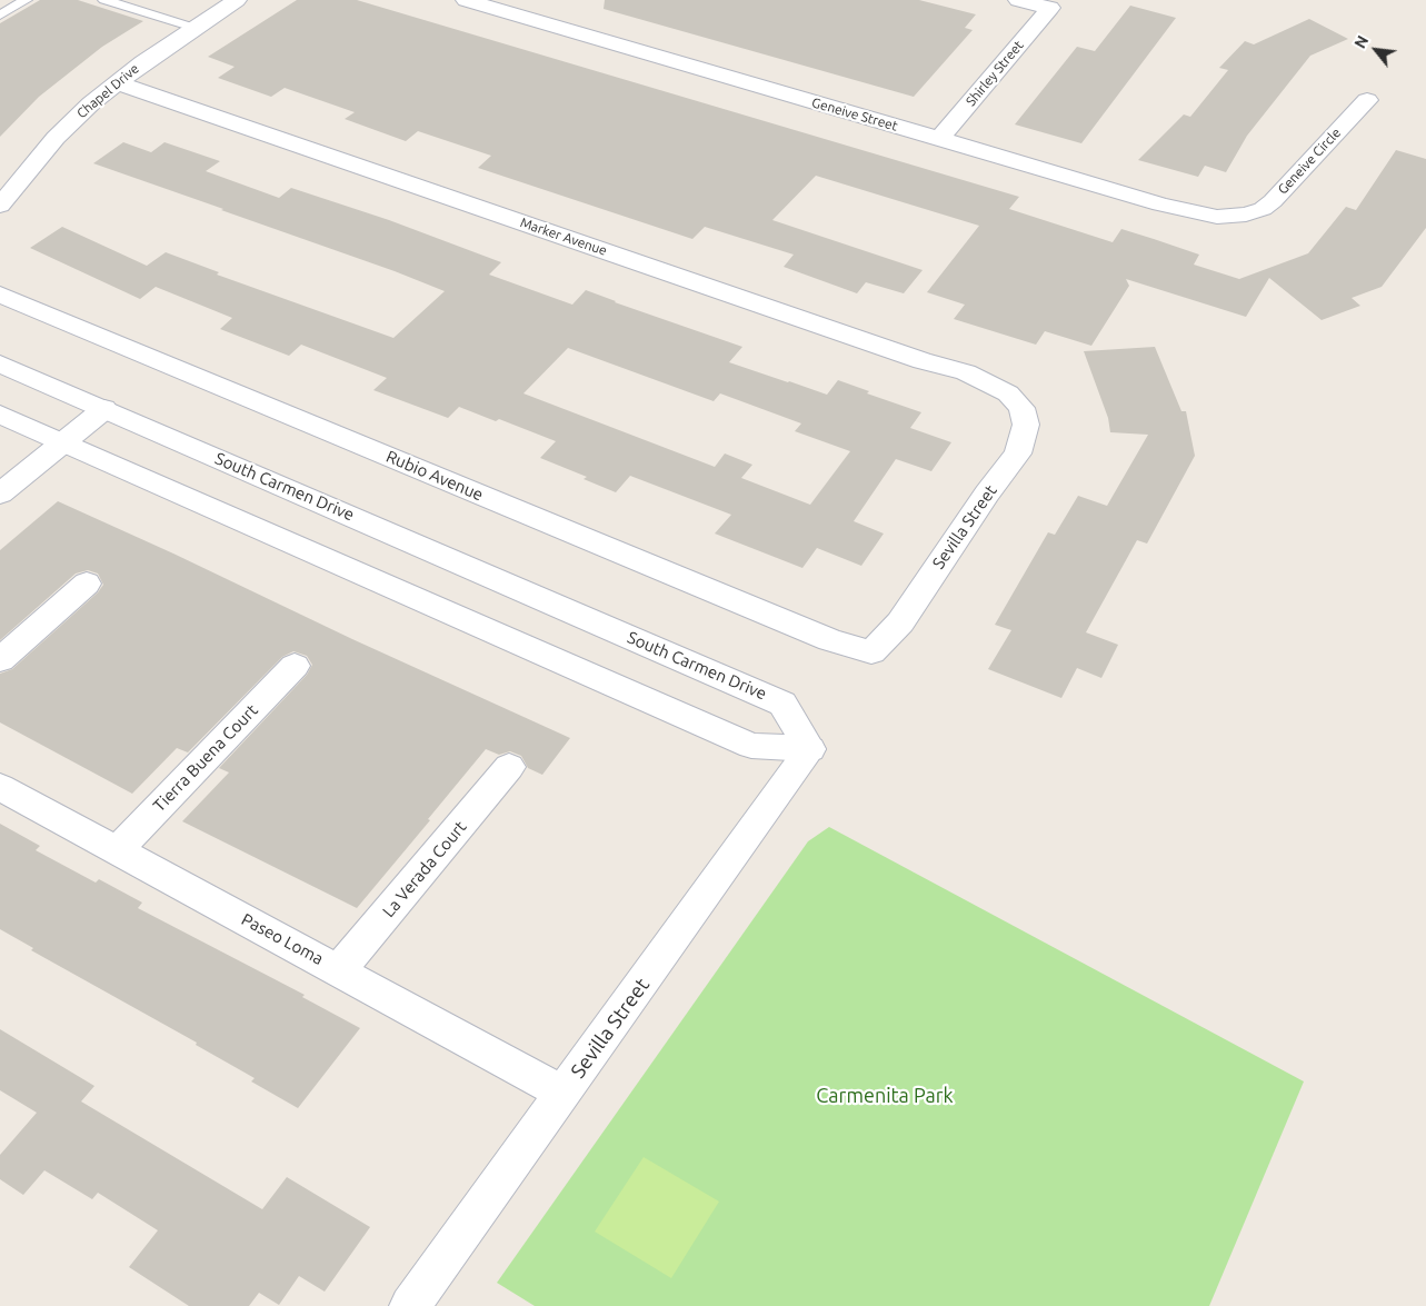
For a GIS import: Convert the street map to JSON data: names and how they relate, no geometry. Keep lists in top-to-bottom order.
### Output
{
  "streets": {
    "street": [
      "Shirley Street",
      "Chapel Drive",
      "Geneive Street",
      "Geneive Circle",
      "Marker Avenue",
      "Rubio Avenue",
      "South Carmen Drive",
      "Sevilla Street",
      "Tierra Buena Court",
      "La Verada Court",
      "Paseo Loma"
    ]
  },
  "crossings": [
    ["Shirley Street", "Geneive Street"],
    ["Chapel Drive", "Marker Avenue"],
    ["Geneive Street", "Geneive Circle"],
    ["Marker Avenue", "Sevilla Street"],
    ["Rubio Avenue", "Sevilla Street"],
    ["South Carmen Drive", "Sevilla Street"],
    ["Sevilla Street", "Paseo Loma"],
    ["Tierra Buena Court", "Paseo Loma"],
    ["La Verada Court", "Paseo Loma"]
  ],
  "parks": ["Carmenita Park"],
  "north": "top left"
}
